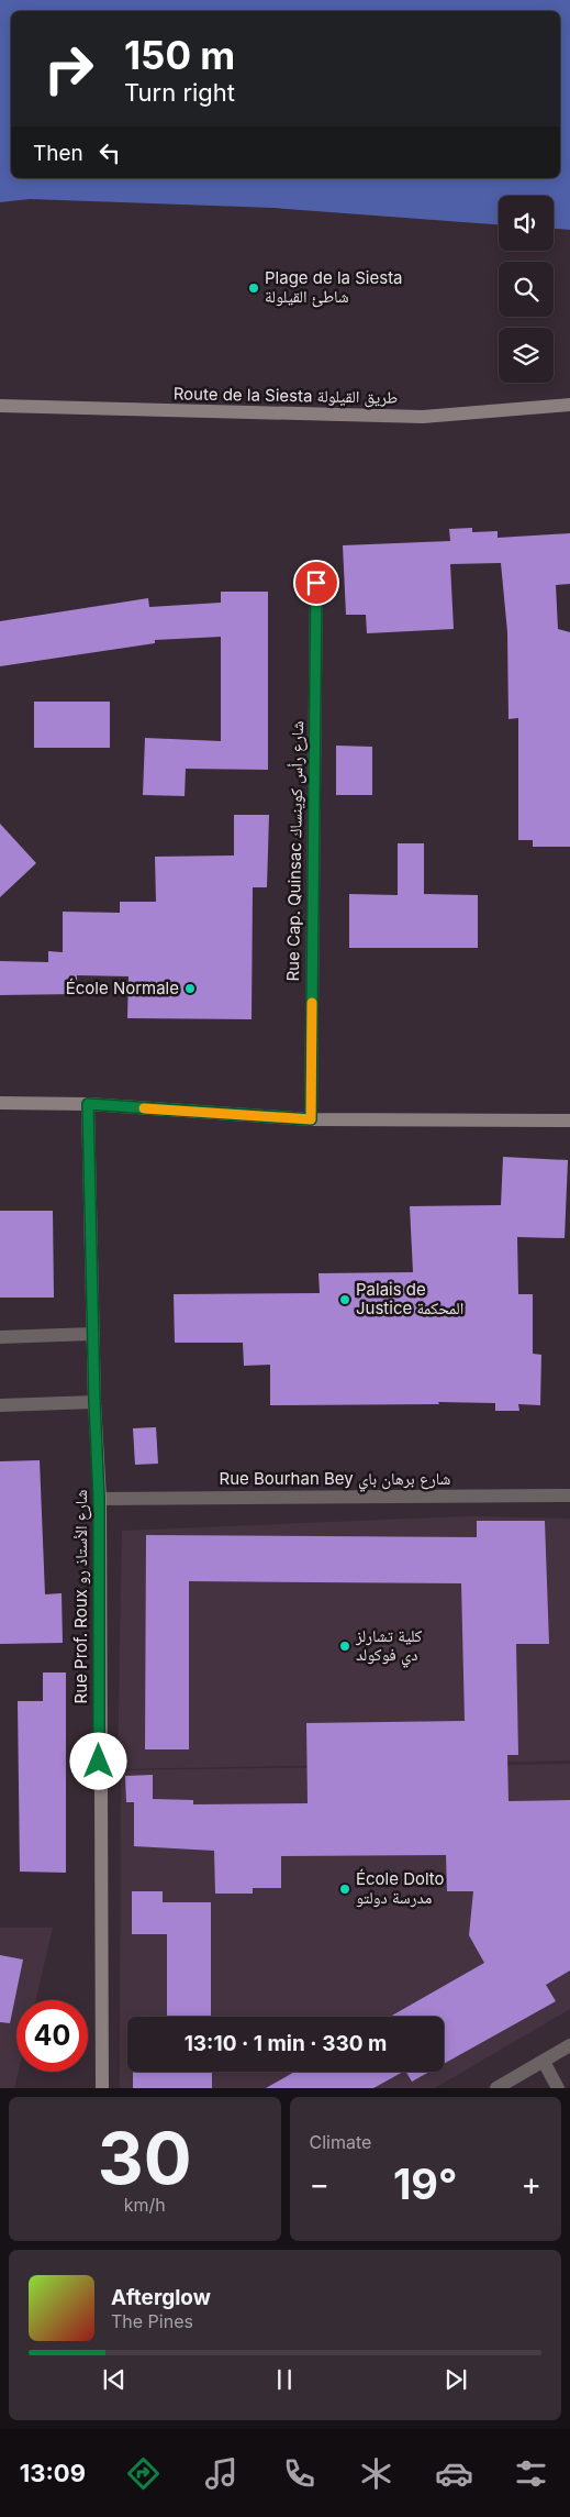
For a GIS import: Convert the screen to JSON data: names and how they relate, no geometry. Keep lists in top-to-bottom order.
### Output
{
  "streets": {
    "main road": ["Route de la Siesta طريق القيلولة", "Rue Prof. Roux شارع الأستاذ رو"],
    "street": ["Rue Cap. Quinsac شارع رأس كوينساك", "Rue Bourhan Bey شارع برهان باي"]
  },
  "crossings": [
    ["Rue Bourhan Bey شارع برهان باي", "Rue Prof. Roux شارع الأستاذ رو"]
  ],
  "places": [
    "Plage de la Siesta شاطئ القيلولة",
    "École Normale",
    "Palais de Justice المحكمة",
    "كلية تشارلز دي فوكولد",
    "École Dolto مدرسة دولتو"
  ],
  "page": {
    "turn": ["150 m", "Turn right"],
    "then": "Then",
    "limit": "40",
    "trip": "13:10 · 1 min · 330 m",
    "tile": [
      ["30", "km/h"],
      "Climate"
    ],
    "heat": ["−", "19°", "+"],
    "song": ["Afterglow", "The Pines"],
    "tabs": "13:09"
  }
}
